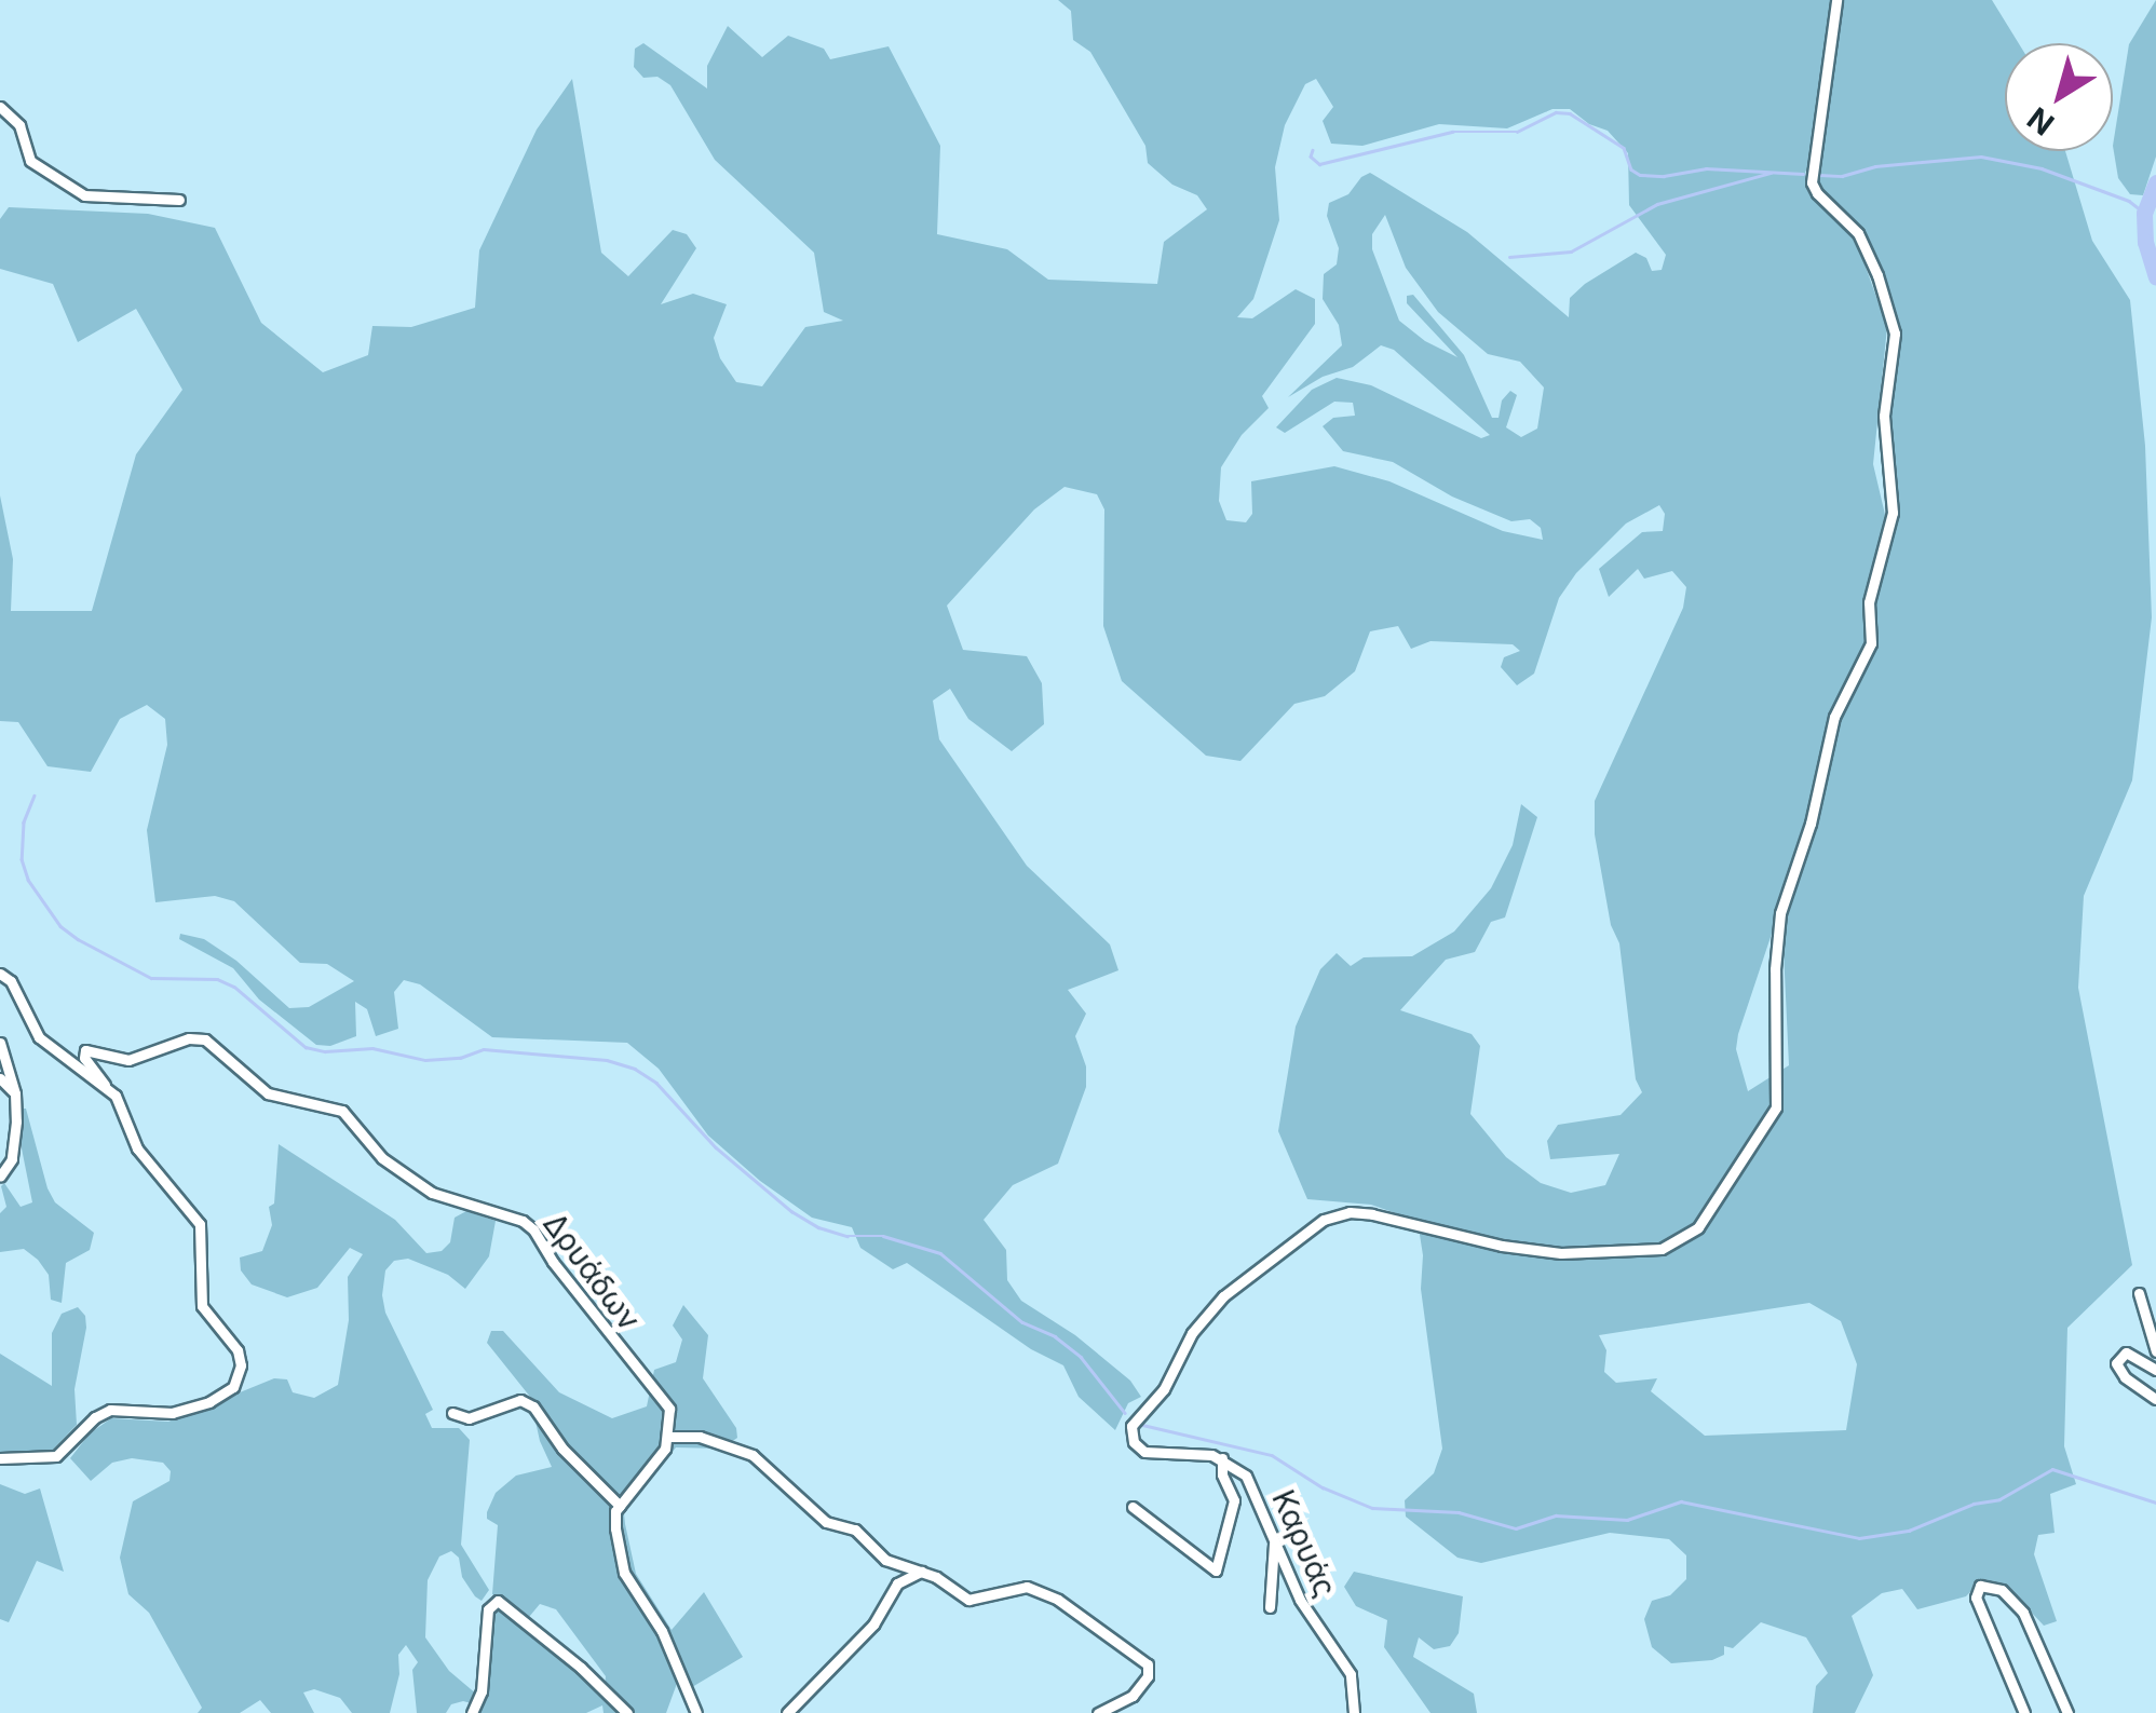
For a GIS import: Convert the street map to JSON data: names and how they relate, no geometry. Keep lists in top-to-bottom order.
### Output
{
  "streets": {
    "street": ["Δρυάδων", "Καρυάς"]
  },
  "north": "bottom left"
}
